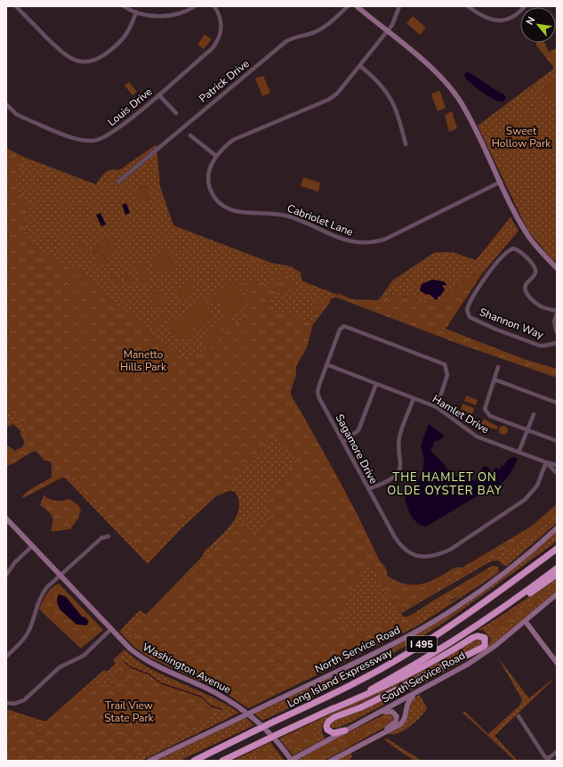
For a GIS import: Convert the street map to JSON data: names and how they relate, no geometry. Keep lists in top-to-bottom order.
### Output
{
  "streets": {
    "highway": ["I 495", "Long Island Expressway"],
    "main road": ["North Service Road", "Washington Avenue", "South Service Road"],
    "street": [
      "Patrick Drive",
      "Louis Drive",
      "Cabriolet Lane",
      "Shannon Way",
      "Hamlet Drive",
      "Sagamore Drive"
    ]
  },
  "crossings": [
    ["Hamlet Drive", "Sagamore Drive"],
    ["Washington Avenue", "South Service Road"]
  ],
  "districts": ["THE HAMLET ON OLDE OYSTER BAY"],
  "parks": ["Sweet Hollow Park", "Manetto Hills Park", "Trail View State Park"],
  "north": "top left"
}
